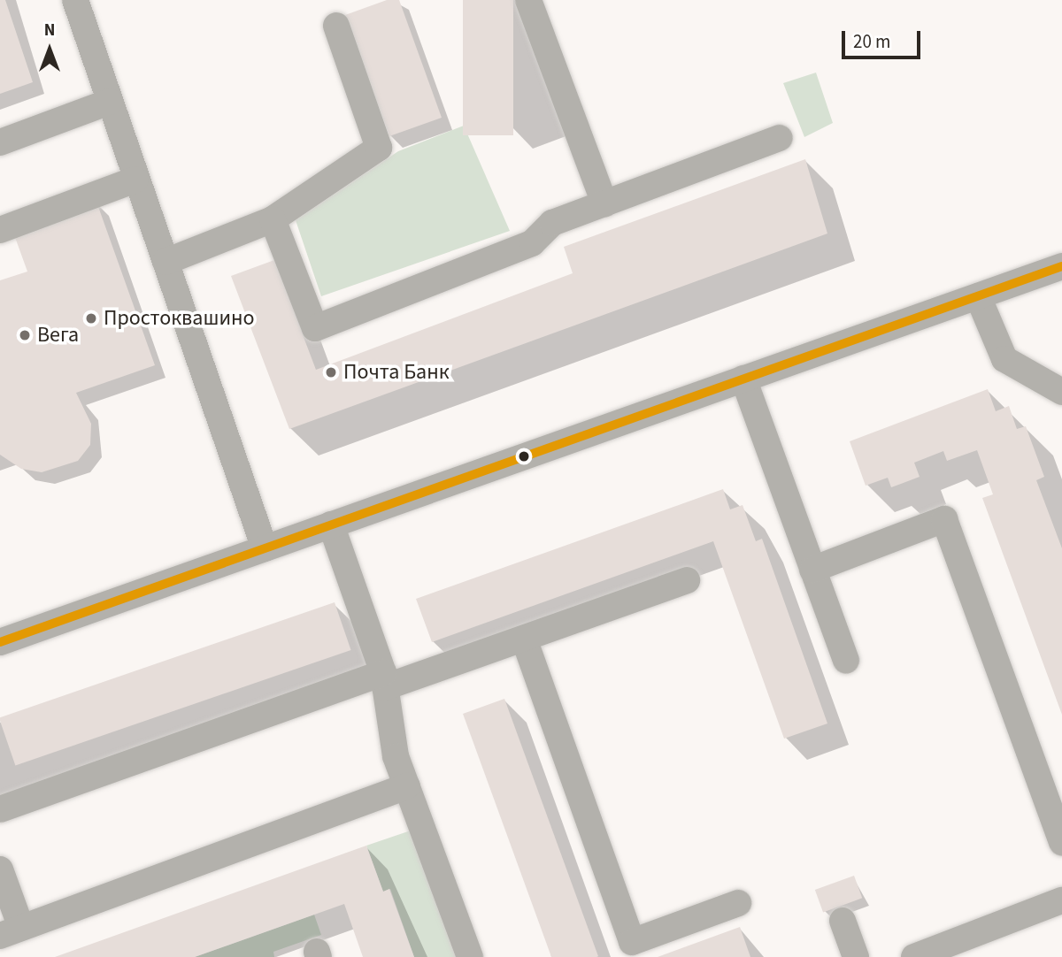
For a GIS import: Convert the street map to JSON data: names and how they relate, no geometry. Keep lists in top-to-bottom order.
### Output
{
  "places": ["Простоквашино", "Вега", "Почта Банк"],
  "scale_bar": "20 m",
  "north": "top"
}
